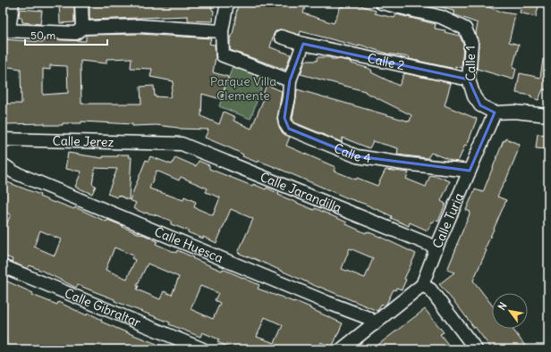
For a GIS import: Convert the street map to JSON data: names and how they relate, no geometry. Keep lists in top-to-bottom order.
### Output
{
  "streets": {
    "street": [
      "Calle 2",
      "Calle 1",
      "Calle Jerez",
      "Calle 4",
      "Calle Jarandilla",
      "Calle Turia",
      "Calle Huesca",
      "Calle Gibraltar"
    ]
  },
  "crossings": [
    ["Calle 2", "Calle 1"],
    ["Calle 1", "Calle Turia"],
    ["Calle Jerez", "Calle Jarandilla"],
    ["Calle 4", "Calle Turia"],
    ["Calle Jarandilla", "Calle Turia"],
    ["Calle Turia", "Calle Huesca"]
  ],
  "parks": ["Parque Villa Clemente"],
  "scale_bar": "50 m",
  "north": "top left"
}
